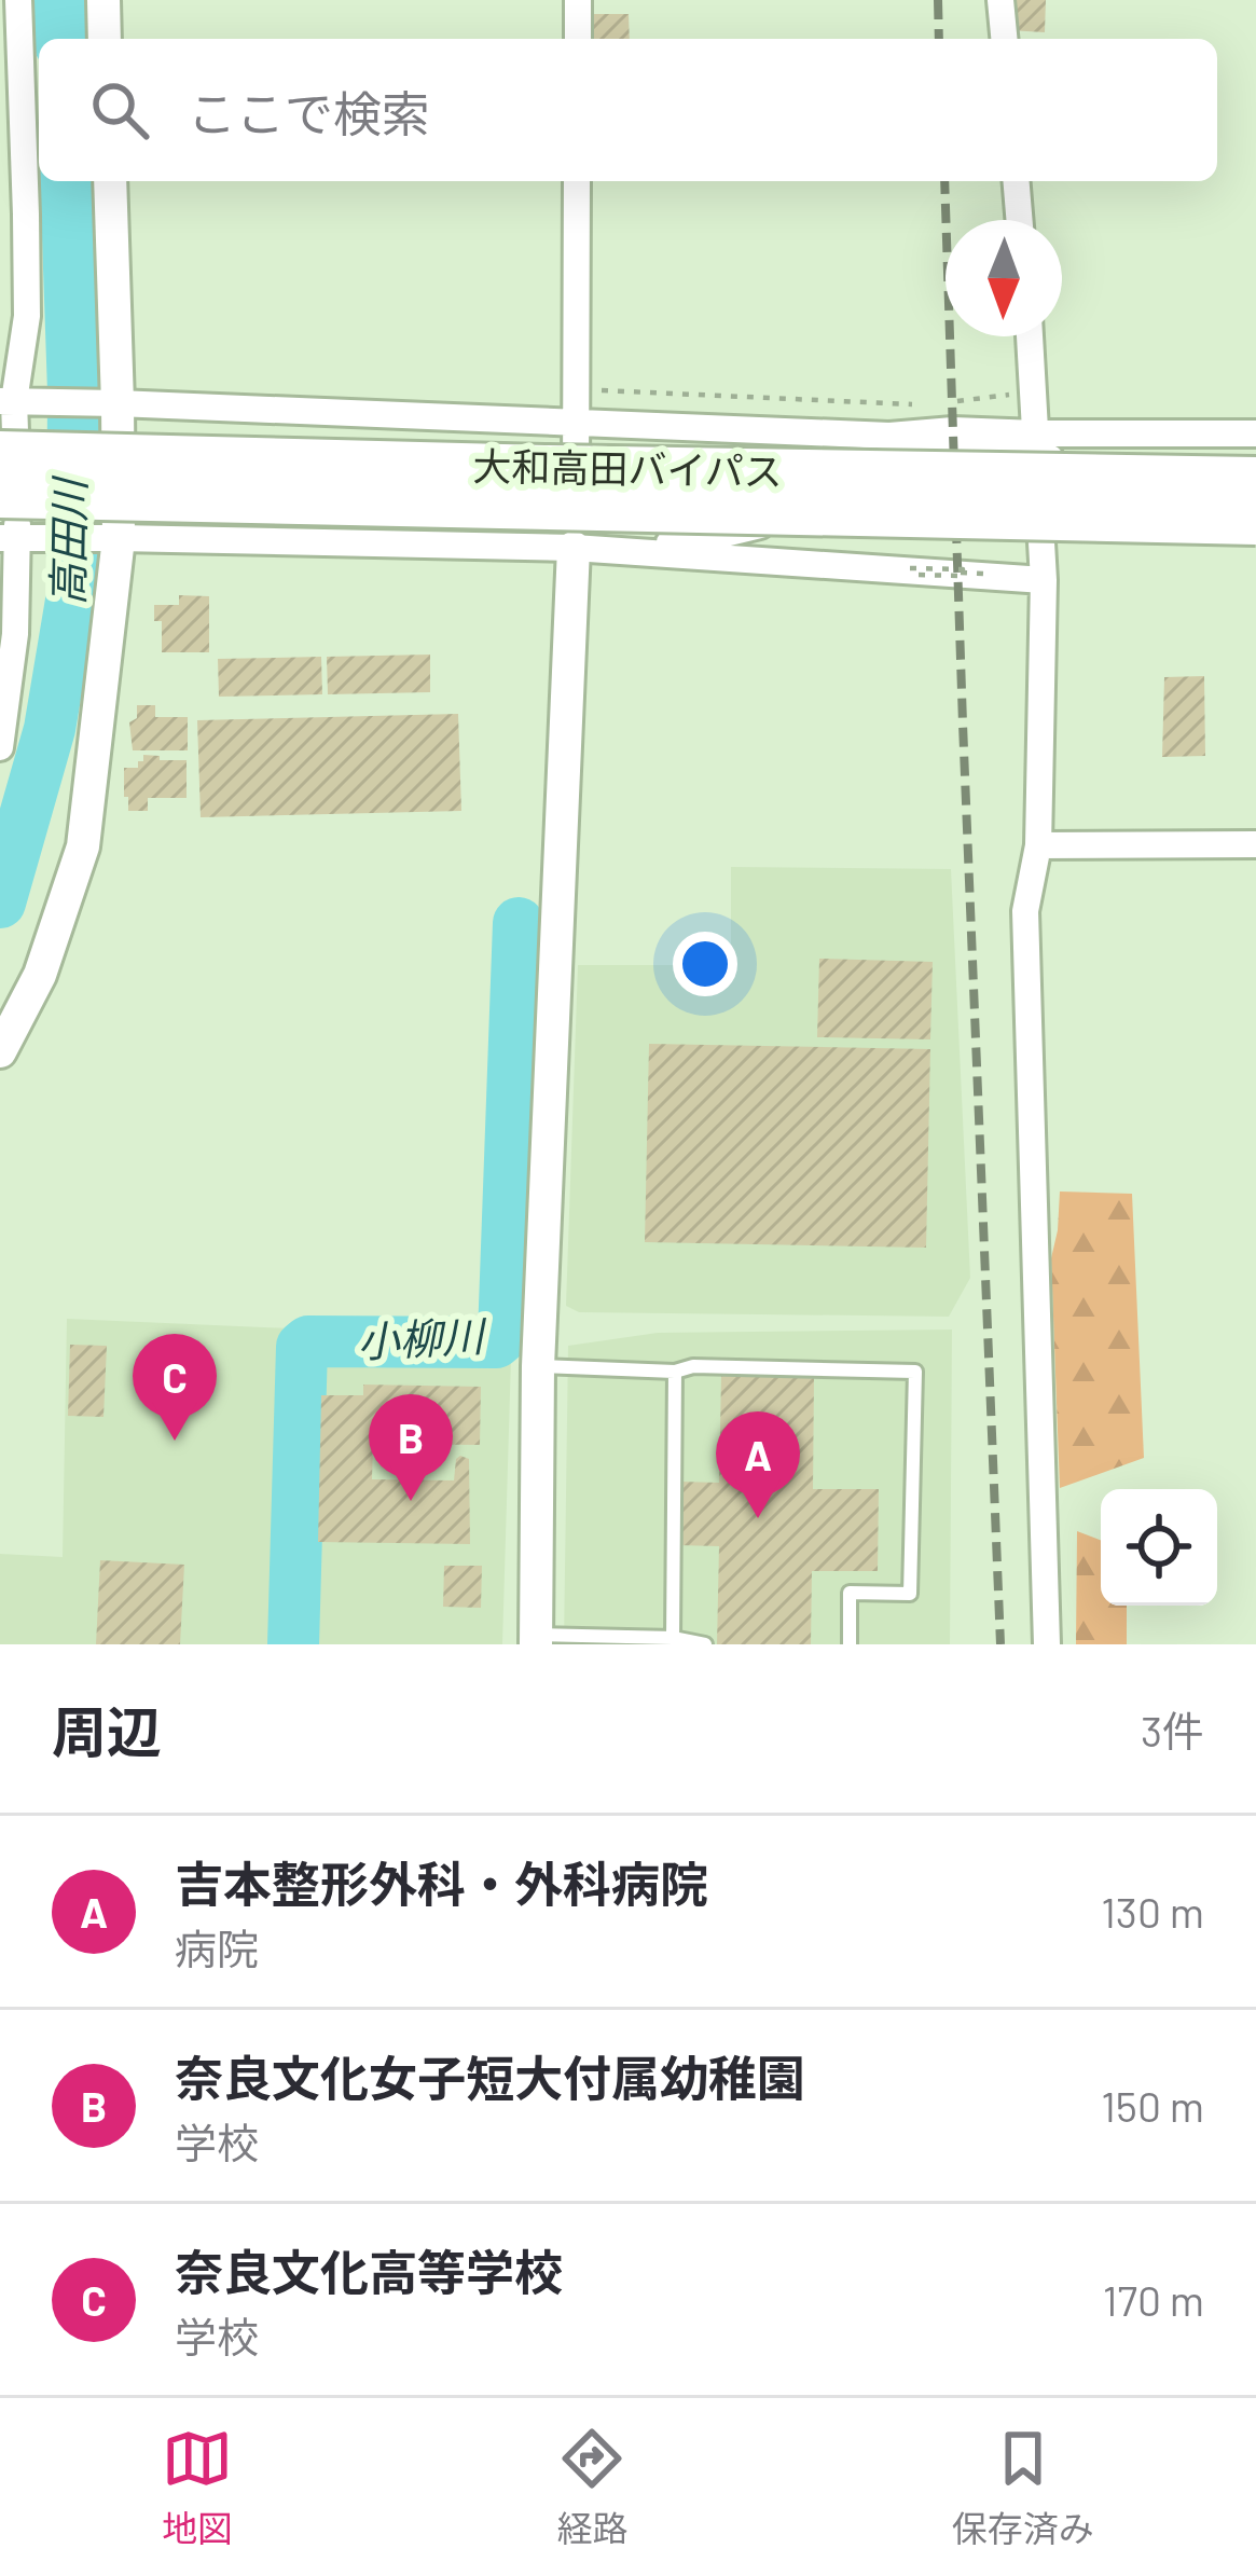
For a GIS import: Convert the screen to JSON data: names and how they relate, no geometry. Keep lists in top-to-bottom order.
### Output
{
  "streets": {
    "highway": ["大和高田バイパス"]
  },
  "water": ["高田川", "小柳川"],
  "north": "bottom",
  "page": {
    "search": "ここで検索",
    "pins": ["C", "B", "A"],
    "heading": ["周辺", "3件"],
    "list": [
      {
        "mark": "A",
        "name": "吉本整形外科・外科病院",
        "note": "病院",
        "value": "130 m"
      },
      {
        "mark": "B",
        "name": "奈良文化女子短大付属幼稚園",
        "note": "学校",
        "value": "150 m"
      },
      {
        "mark": "C",
        "name": "奈良文化高等学校",
        "note": "学校",
        "value": "170 m"
      }
    ],
    "nav": ["地図", "経路", "保存済み"]
  }
}
